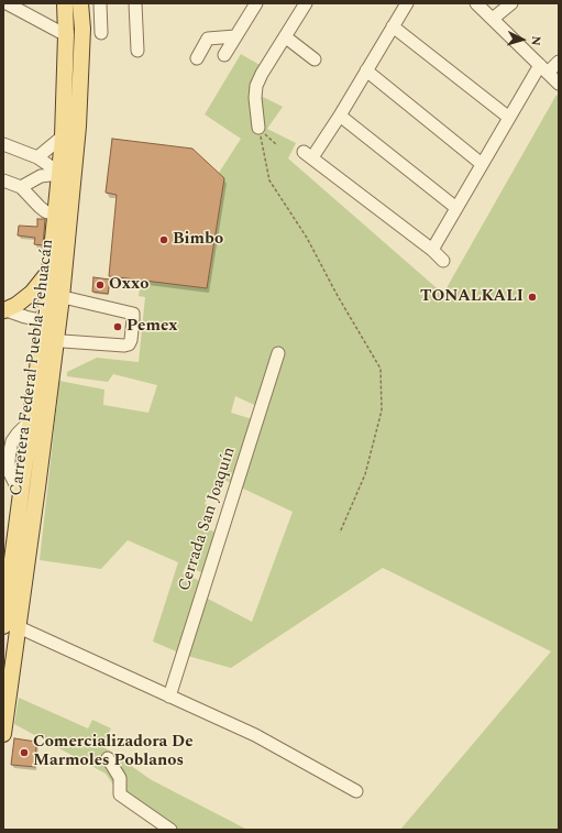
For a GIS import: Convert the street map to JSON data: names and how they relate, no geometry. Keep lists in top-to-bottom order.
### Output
{
  "streets": {
    "main road": ["Carretera Federal Puebla-Tehuacán"],
    "street": ["Cerrada San Joaquín"]
  },
  "places": [
    "Bimbo",
    "Oxxo",
    "TONALKALI",
    "Pemex",
    "Comercializadora De Marmoles Poblanos"
  ],
  "north": "right"
}
